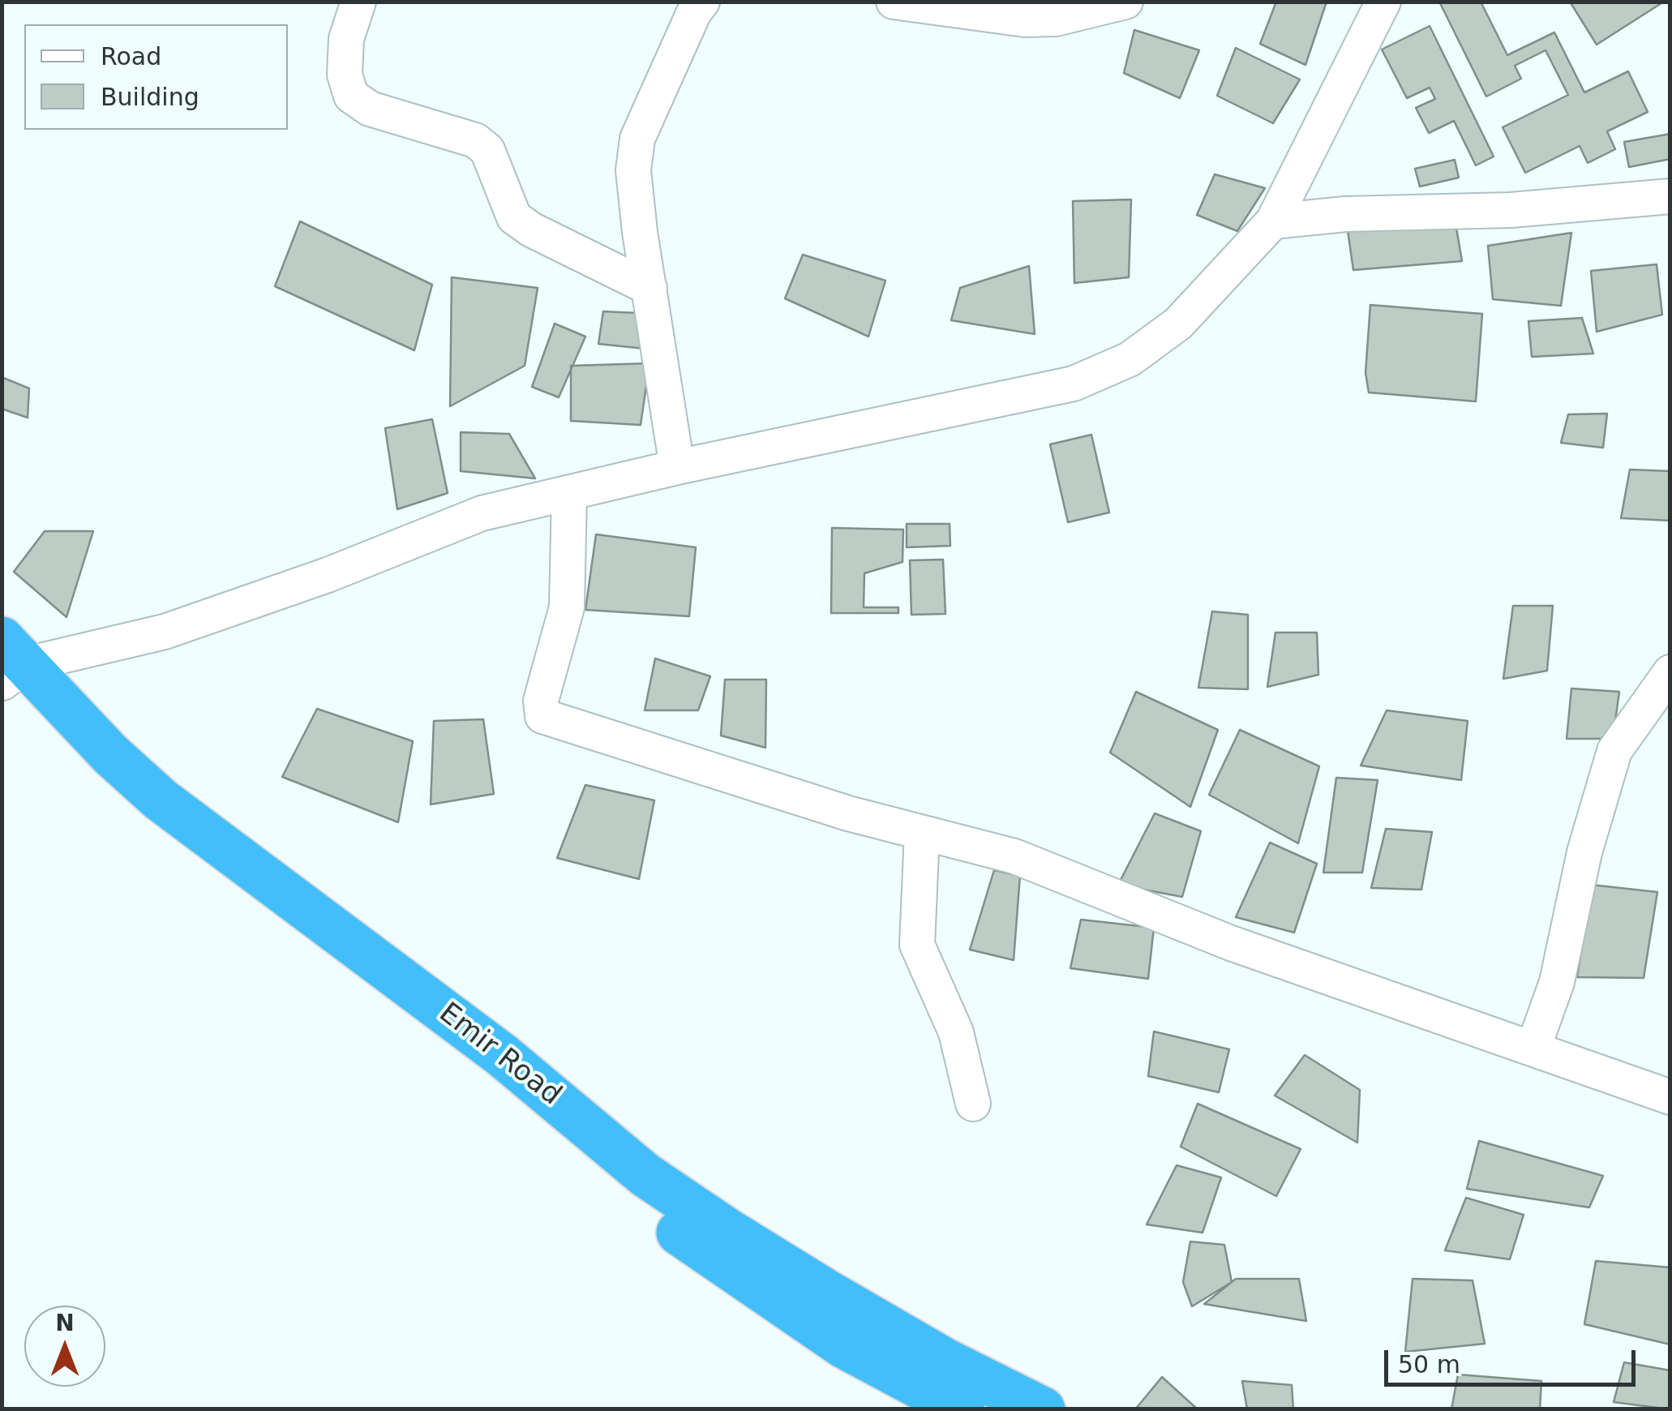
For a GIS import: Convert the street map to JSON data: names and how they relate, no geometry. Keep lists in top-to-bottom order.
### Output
{
  "streets": {
    "highway": ["Emir Road"]
  },
  "legend": ["Road", "Building"],
  "scale_bar": "50 m",
  "north": "top"
}
